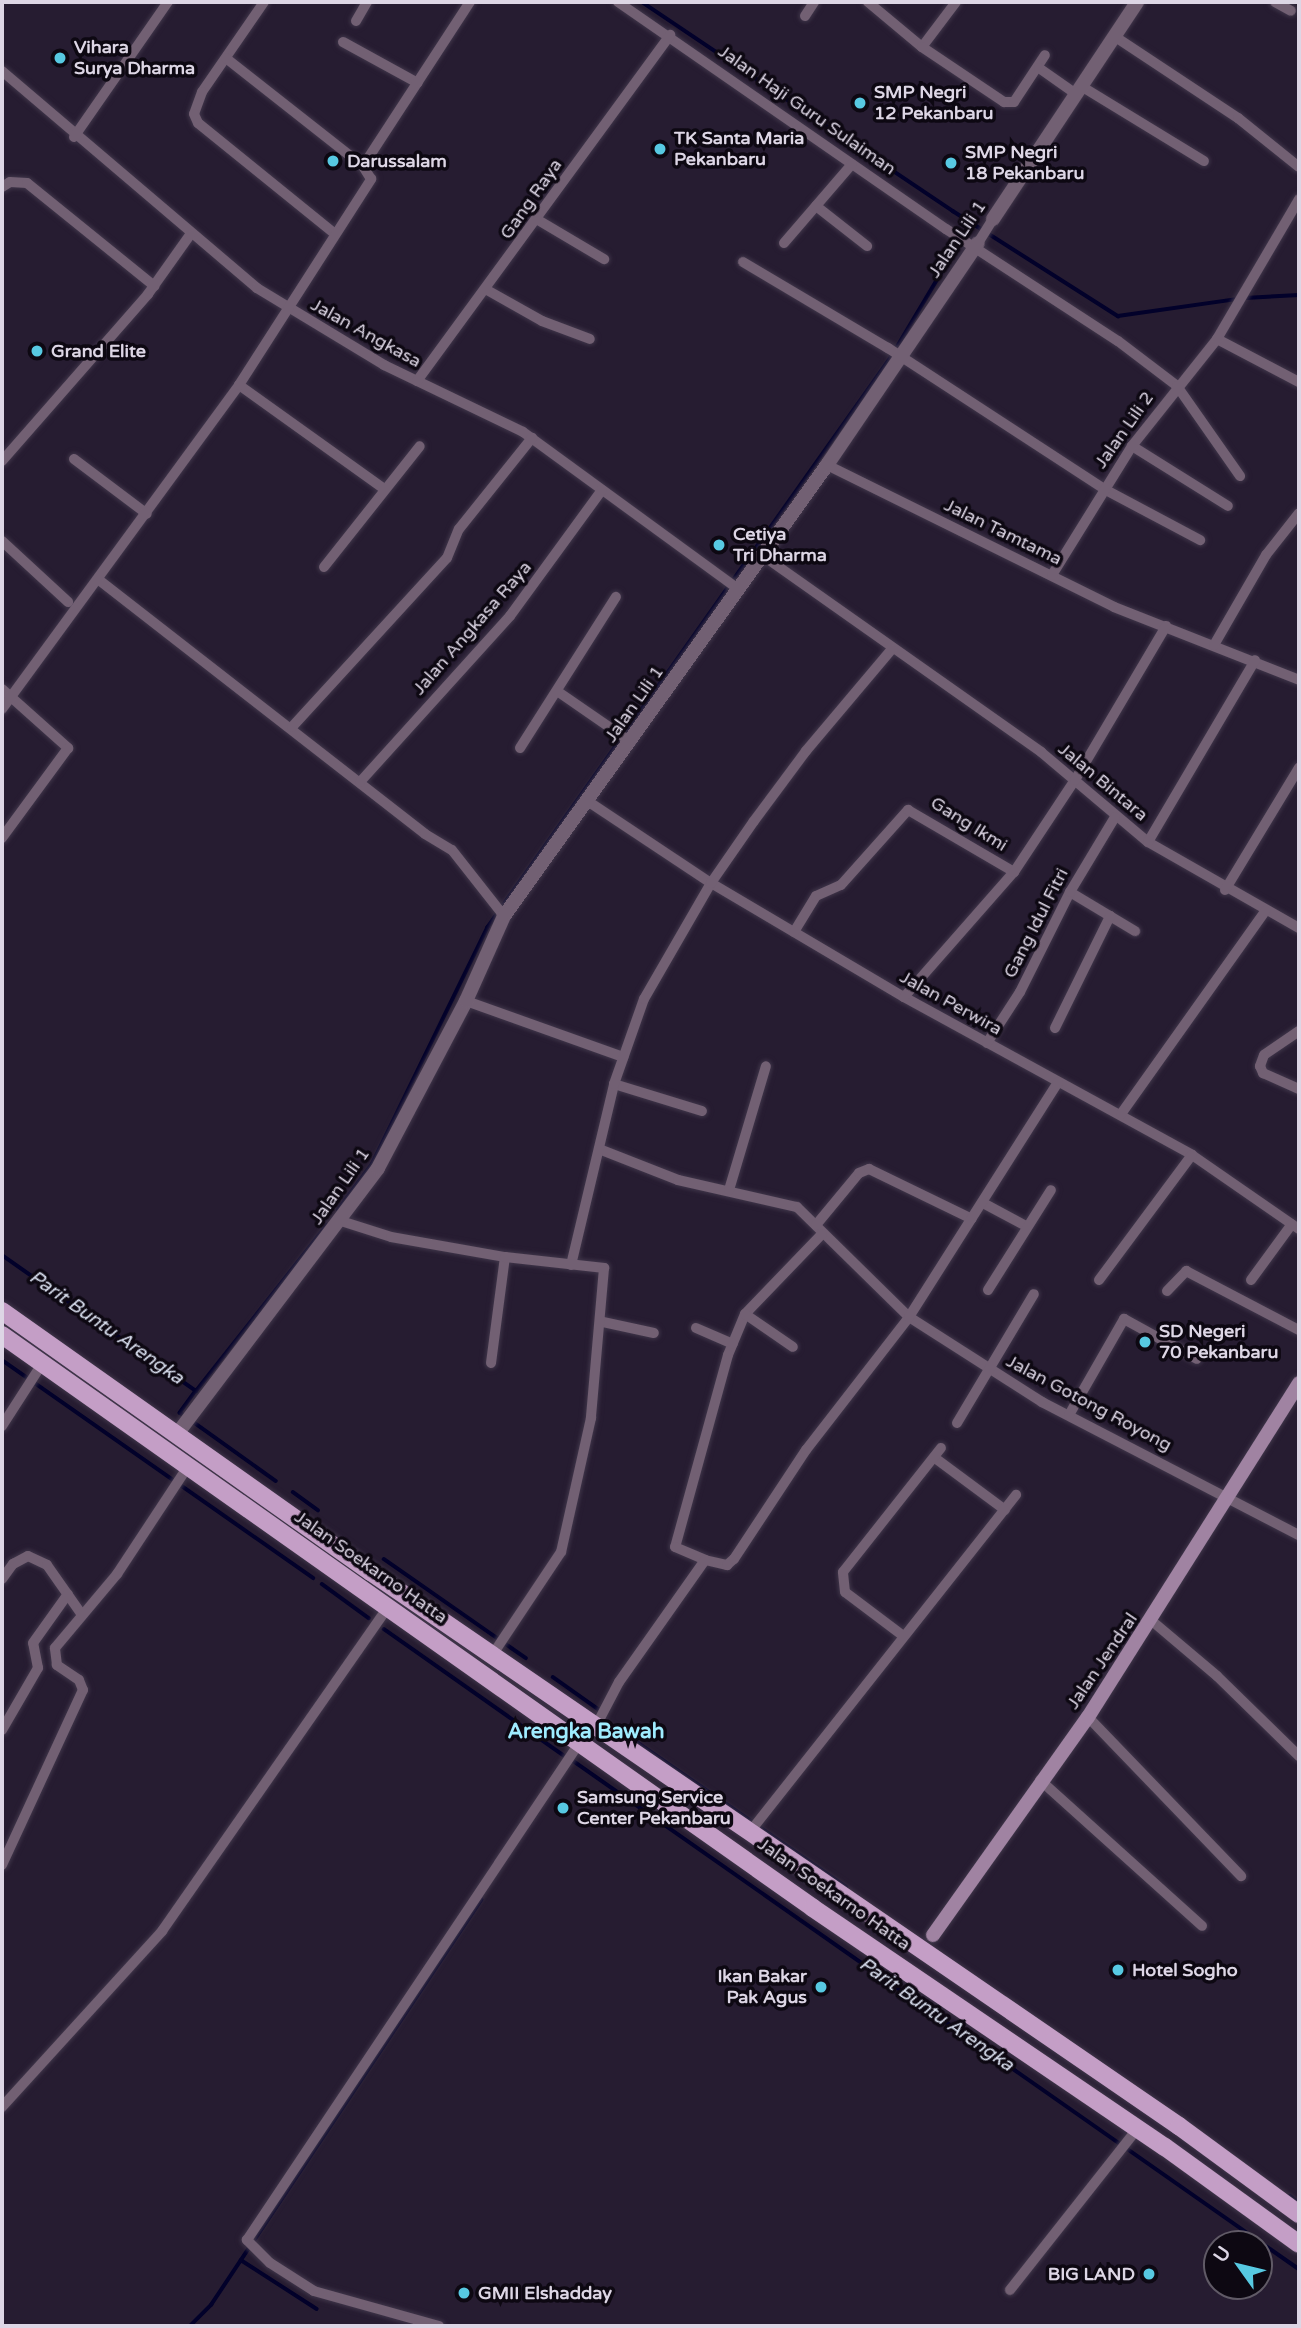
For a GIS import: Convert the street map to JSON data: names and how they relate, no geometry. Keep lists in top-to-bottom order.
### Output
{
  "streets": {
    "main road": ["Jalan Soekarno Hatta", "Jalan Jendral"],
    "street": [
      "Jalan Haji Guru Sulaiman",
      "Gang Raya",
      "Jalan Lili 1",
      "Jalan Angkasa",
      "Jalan Lili 2",
      "Jalan Tamtama",
      "Jalan Angkasa Raya",
      "Jalan Bintara",
      "Gang Ikmi",
      "Gang Idul Fitri",
      "Jalan Perwira",
      "Jalan Gotong Royong"
    ]
  },
  "crossings": [
    ["Jalan Haji Guru Sulaiman", "Gang Raya"],
    ["Jalan Haji Guru Sulaiman", "Jalan Lili 1"],
    ["Jalan Haji Guru Sulaiman", "Jalan Lili 2"],
    ["Gang Raya", "Jalan Angkasa"],
    ["Jalan Lili 1", "Jalan Angkasa"],
    ["Jalan Lili 1", "Jalan Tamtama"],
    ["Jalan Lili 1", "Jalan Bintara"],
    ["Jalan Lili 1", "Jalan Perwira"],
    ["Jalan Lili 1", "Jalan Soekarno Hatta"],
    ["Jalan Angkasa", "Jalan Angkasa Raya"],
    ["Jalan Lili 2", "Jalan Tamtama"],
    ["Jalan Bintara", "Gang Idul Fitri"],
    ["Gang Ikmi", "Jalan Perwira"],
    ["Gang Idul Fitri", "Jalan Perwira"],
    ["Jalan Gotong Royong", "Jalan Jendral"],
    ["Jalan Soekarno Hatta", "Jalan Jendral"]
  ],
  "districts": ["Arengka Bawah"],
  "water": ["Parit Buntu Arengka"],
  "places": [
    "Vihara Surya Dharma",
    "SMP Negri 12 Pekanbaru",
    "TK Santa Maria Pekanbaru",
    "Darussalam",
    "SMP Negri 18 Pekanbaru",
    "Grand Elite",
    "Cetiya Tri Dharma",
    "SD Negeri 70 Pekanbaru",
    "Samsung Service Center Pekanbaru",
    "Hotel Sogho",
    "Ikan Bakar Pak Agus",
    "BIG LAND",
    "GMII Elshadday"
  ],
  "north": "top left"
}
